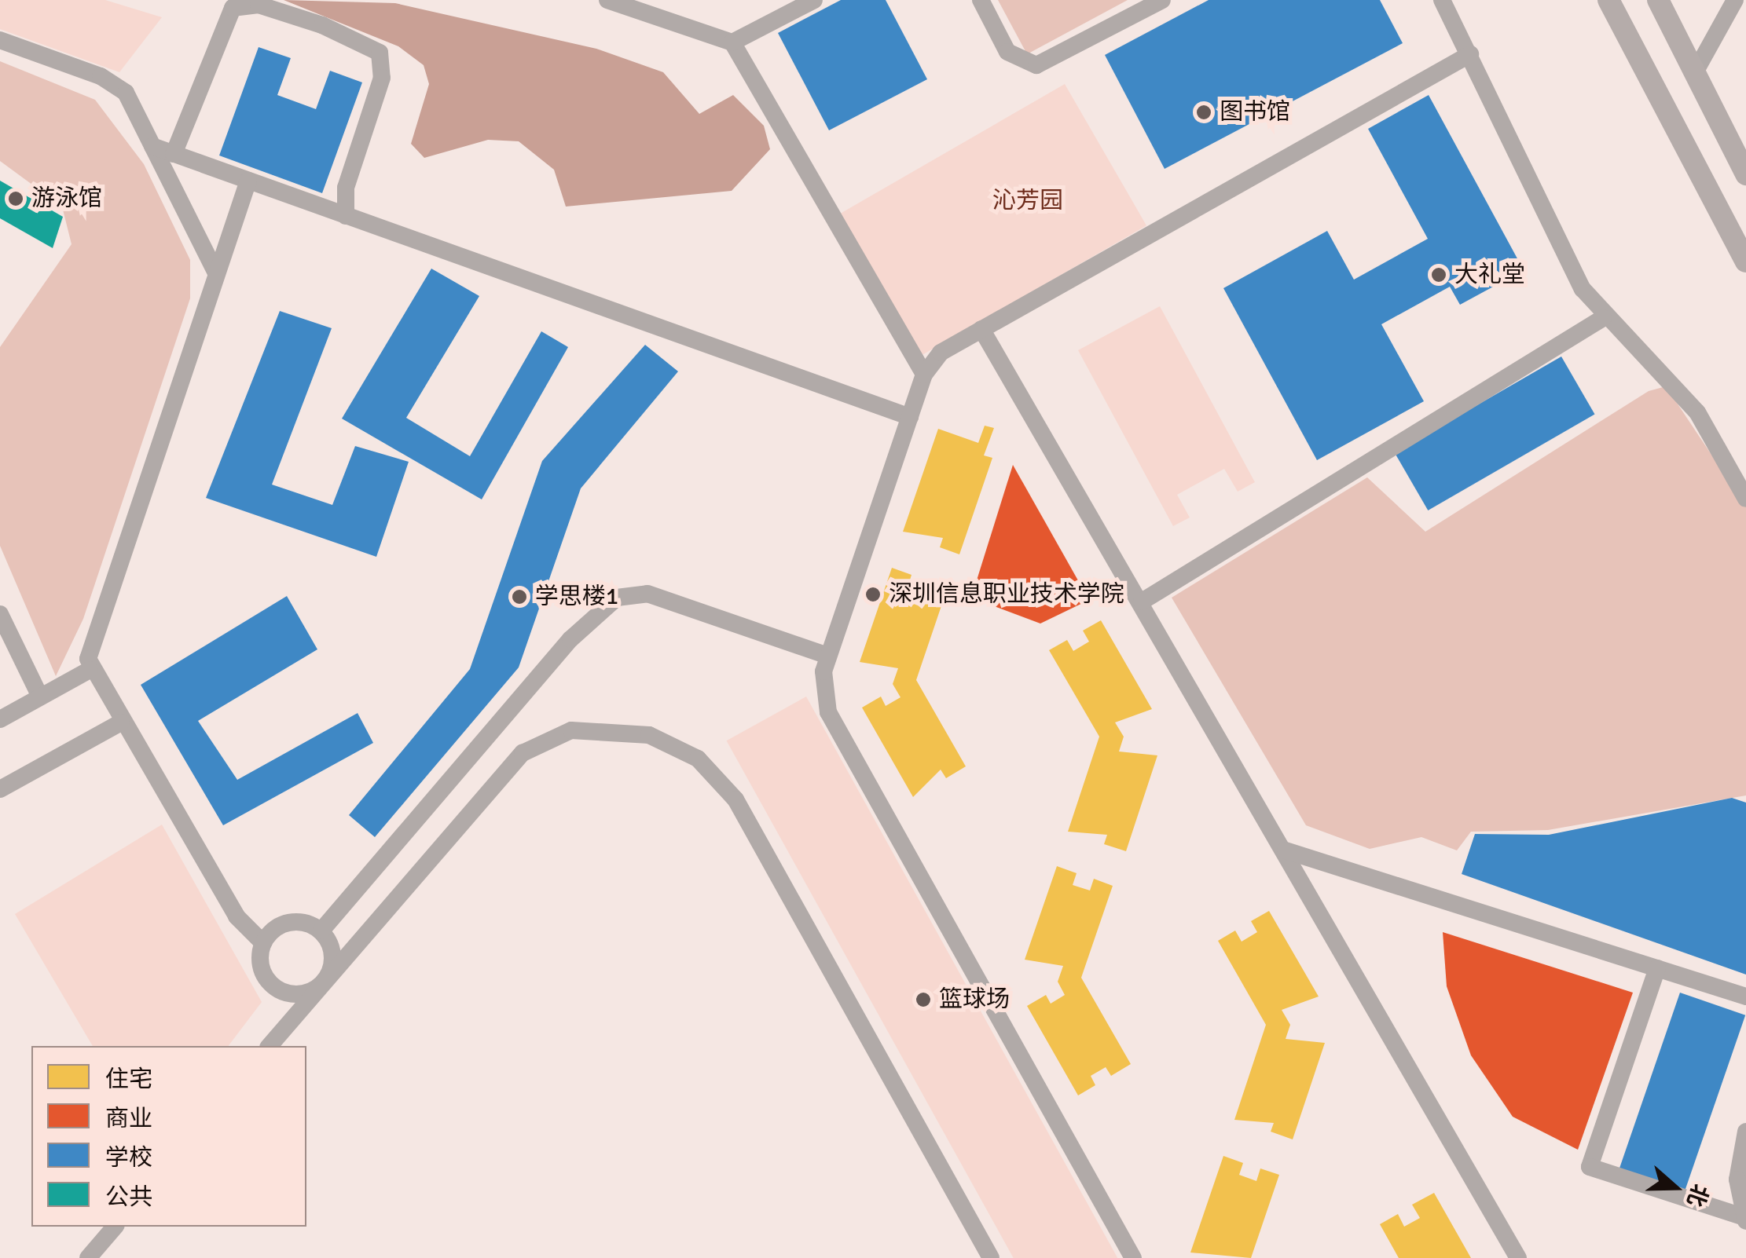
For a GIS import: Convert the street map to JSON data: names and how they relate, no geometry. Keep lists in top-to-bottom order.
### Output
{
  "parks": ["沁芳园"],
  "places": [
    "图书馆",
    "游泳馆",
    "大礼堂",
    "深圳信息职业技术学院",
    "学思楼1",
    "篮球场"
  ],
  "legend": [
    "住宅",
    "商业",
    "学校",
    "公共"
  ],
  "north": "right"
}
